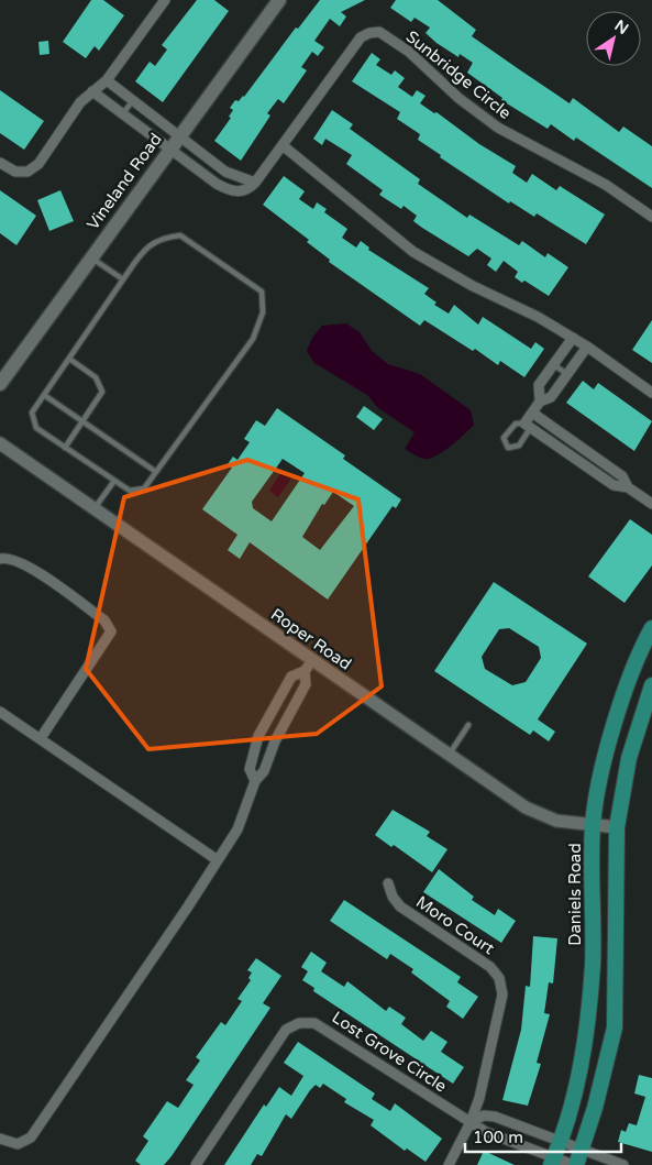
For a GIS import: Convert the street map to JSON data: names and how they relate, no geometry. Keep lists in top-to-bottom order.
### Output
{
  "streets": {
    "main road": ["Vineland Road", "Daniels Road"],
    "street": [
      "Sunbridge Circle",
      "Roper Road",
      "Moro Court",
      "Lost Grove Circle"
    ]
  },
  "crossings": [
    ["Roper Road", "Daniels Road"],
    ["Daniels Road", "Lost Grove Circle"],
    ["Moro Court", "Lost Grove Circle"]
  ],
  "scale_bar": "100 m",
  "north": "top right"
}
